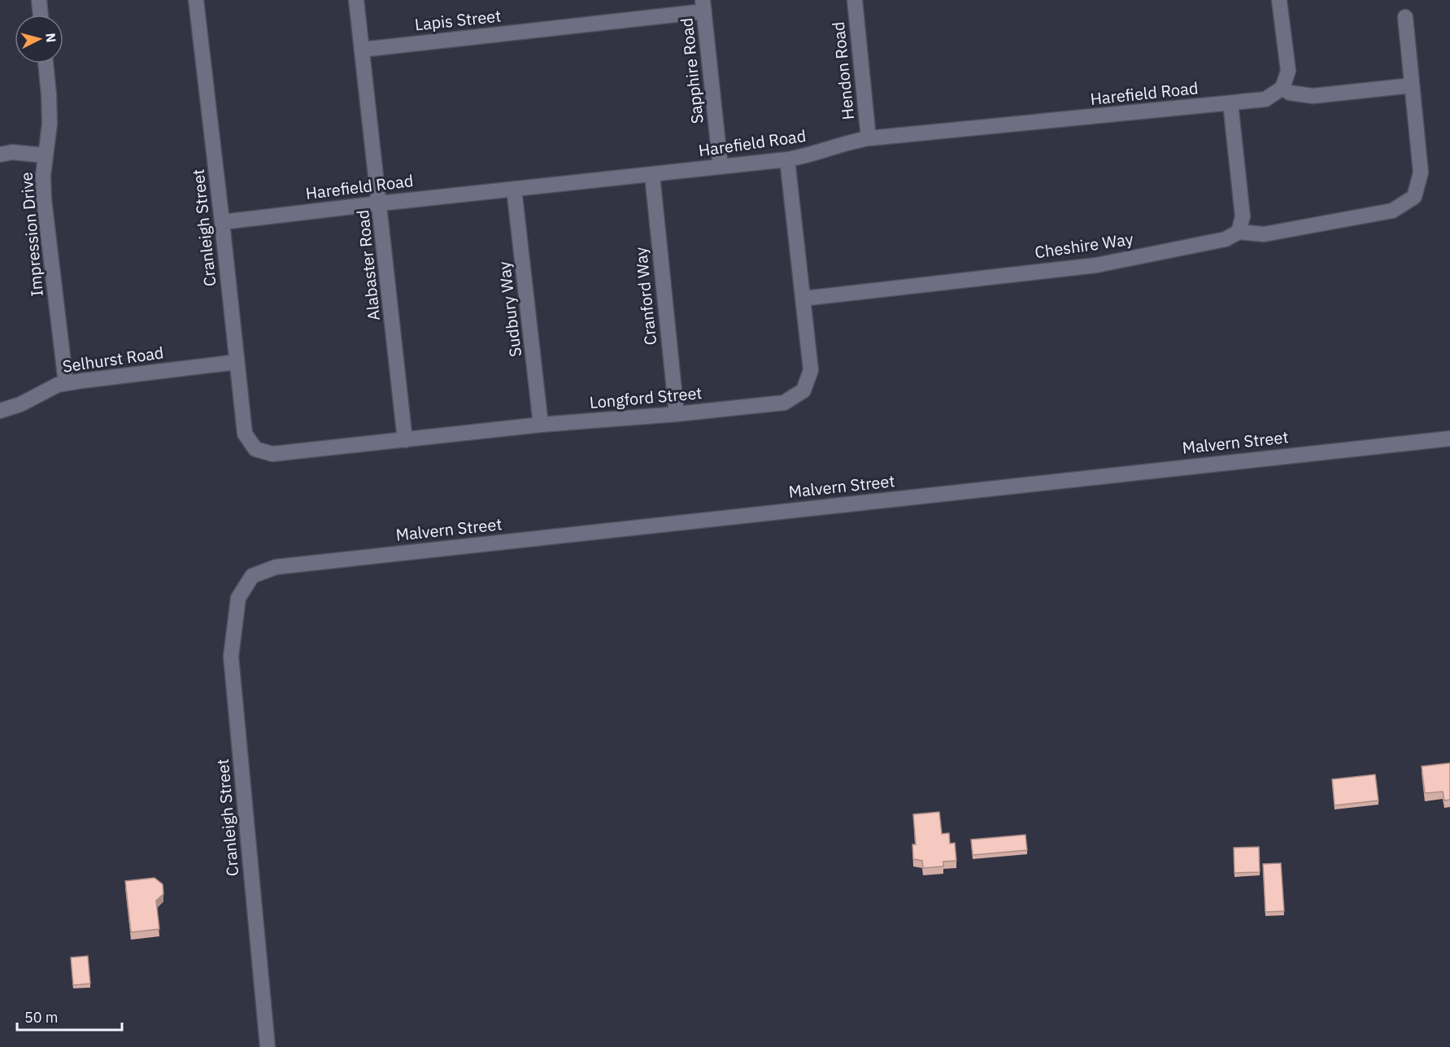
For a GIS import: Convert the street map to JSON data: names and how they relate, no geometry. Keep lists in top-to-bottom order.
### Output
{
  "streets": {
    "street": [
      "Lapis Street",
      "Sapphire Road",
      "Hendon Road",
      "Harefield Road",
      "Cranleigh Street",
      "Impression Drive",
      "Cheshire Way",
      "Alabaster Road",
      "Cranford Way",
      "Sudbury Way",
      "Selhurst Road",
      "Longford Street",
      "Malvern Street"
    ]
  },
  "crossings": [
    ["Lapis Street", "Sapphire Road"],
    ["Lapis Street", "Alabaster Road"],
    ["Sapphire Road", "Harefield Road"],
    ["Hendon Road", "Harefield Road"],
    ["Harefield Road", "Cranleigh Street"],
    ["Harefield Road", "Alabaster Road"],
    ["Harefield Road", "Cranford Way"],
    ["Harefield Road", "Sudbury Way"],
    ["Harefield Road", "Longford Street"],
    ["Cranleigh Street", "Selhurst Road"],
    ["Cranleigh Street", "Longford Street"],
    ["Cranleigh Street", "Malvern Street"],
    ["Impression Drive", "Selhurst Road"],
    ["Cheshire Way", "Longford Street"],
    ["Alabaster Road", "Longford Street"],
    ["Cranford Way", "Longford Street"],
    ["Sudbury Way", "Longford Street"]
  ],
  "scale_bar": "50 m",
  "north": "right"
}
